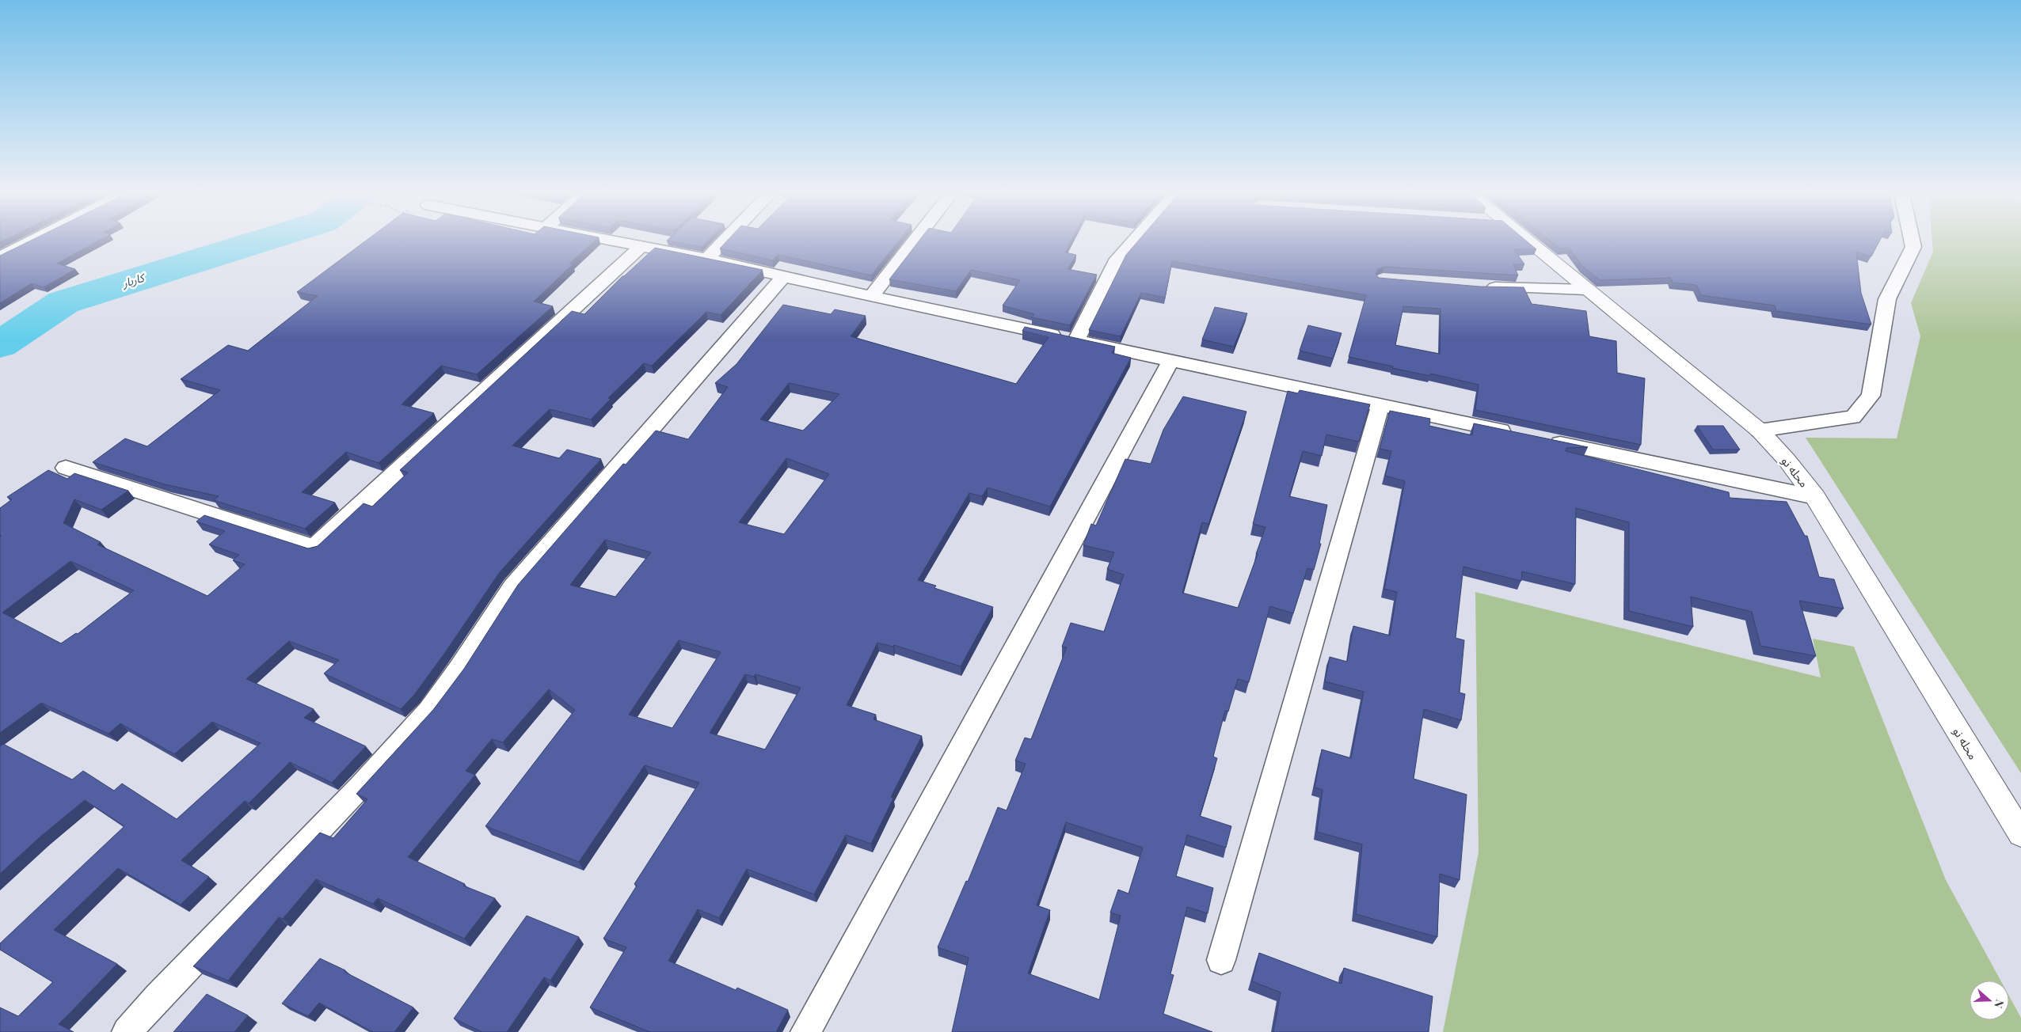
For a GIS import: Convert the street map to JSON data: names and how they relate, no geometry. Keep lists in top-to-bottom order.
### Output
{
  "streets": {
    "street": ["محله نو"]
  },
  "water": ["کاربار"],
  "north": "right"
}
